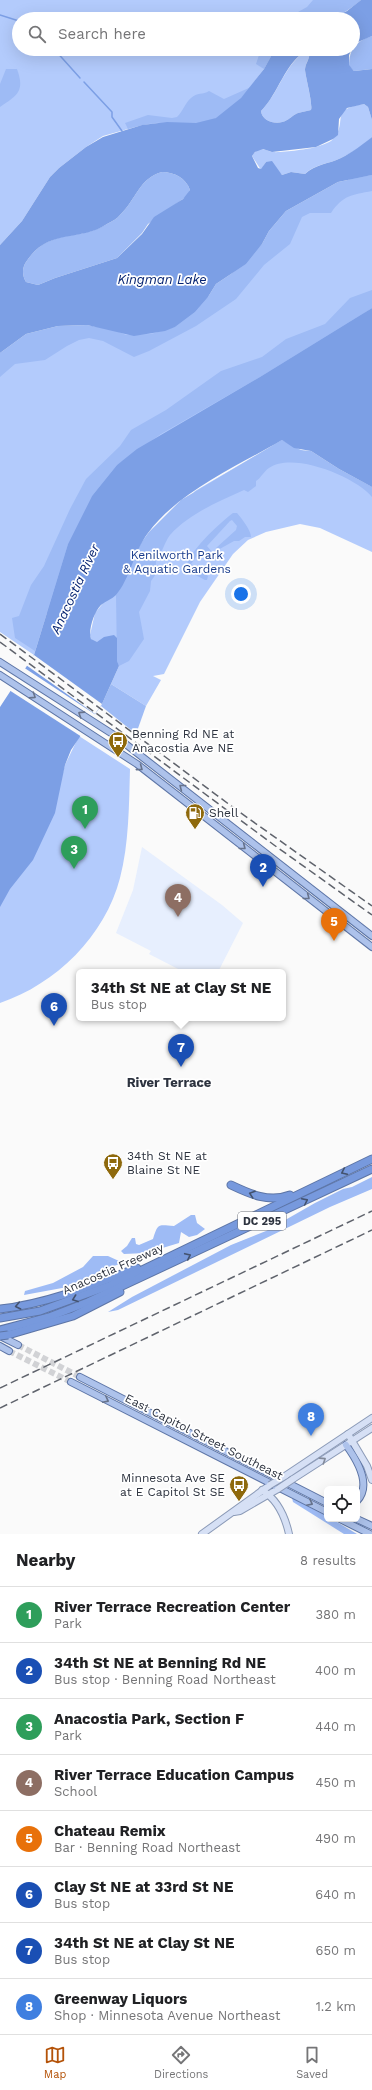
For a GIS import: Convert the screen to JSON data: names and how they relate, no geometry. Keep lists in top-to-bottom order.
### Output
{
  "streets": {
    "highway": ["DC 295", "Anacostia Freeway"],
    "main road": ["East Capitol Street Southeast"]
  },
  "crossings": [
    ["DC 295", "Anacostia Freeway"]
  ],
  "districts": ["River Terrace"],
  "water": ["Kingman Lake", "Anacostia River"],
  "parks": ["Kenilworth Park & Aquatic Gardens"],
  "places": {
    "bus stop": ["Benning Rd NE at Anacostia Ave NE", "34th St NE at Blaine St NE", "Minnesota Ave SE at E Capitol St SE"],
    "fuel station": ["Shell"]
  },
  "page": {
    "search": "Search here",
    "pins": [
      "1",
      "3",
      "2",
      "4",
      "5",
      "6",
      "7",
      "8"
    ],
    "popup": ["34th St NE at Clay St NE", "Bus stop"],
    "heading": ["Nearby", "8 results"],
    "list": [
      {
        "mark": "1",
        "name": "River Terrace Recreation Center",
        "note": "Park",
        "value": "380 m"
      },
      {
        "mark": "2",
        "name": "34th St NE at Benning Rd NE",
        "note": "Bus stop · Benning Road Northeast",
        "value": "400 m"
      },
      {
        "mark": "3",
        "name": "Anacostia Park, Section F",
        "note": "Park",
        "value": "440 m"
      },
      {
        "mark": "4",
        "name": "River Terrace Education Campus",
        "note": "School",
        "value": "450 m"
      },
      {
        "mark": "5",
        "name": "Chateau Remix",
        "note": "Bar · Benning Road Northeast",
        "value": "490 m"
      },
      {
        "mark": "6",
        "name": "Clay St NE at 33rd St NE",
        "note": "Bus stop",
        "value": "640 m"
      },
      {
        "mark": "7",
        "name": "34th St NE at Clay St NE",
        "note": "Bus stop",
        "value": "650 m"
      },
      {
        "mark": "8",
        "name": "Greenway Liquors",
        "note": "Shop · Minnesota Avenue Northeast",
        "value": "1.2 km"
      }
    ],
    "nav": ["Map", "Directions", "Saved"]
  }
}
